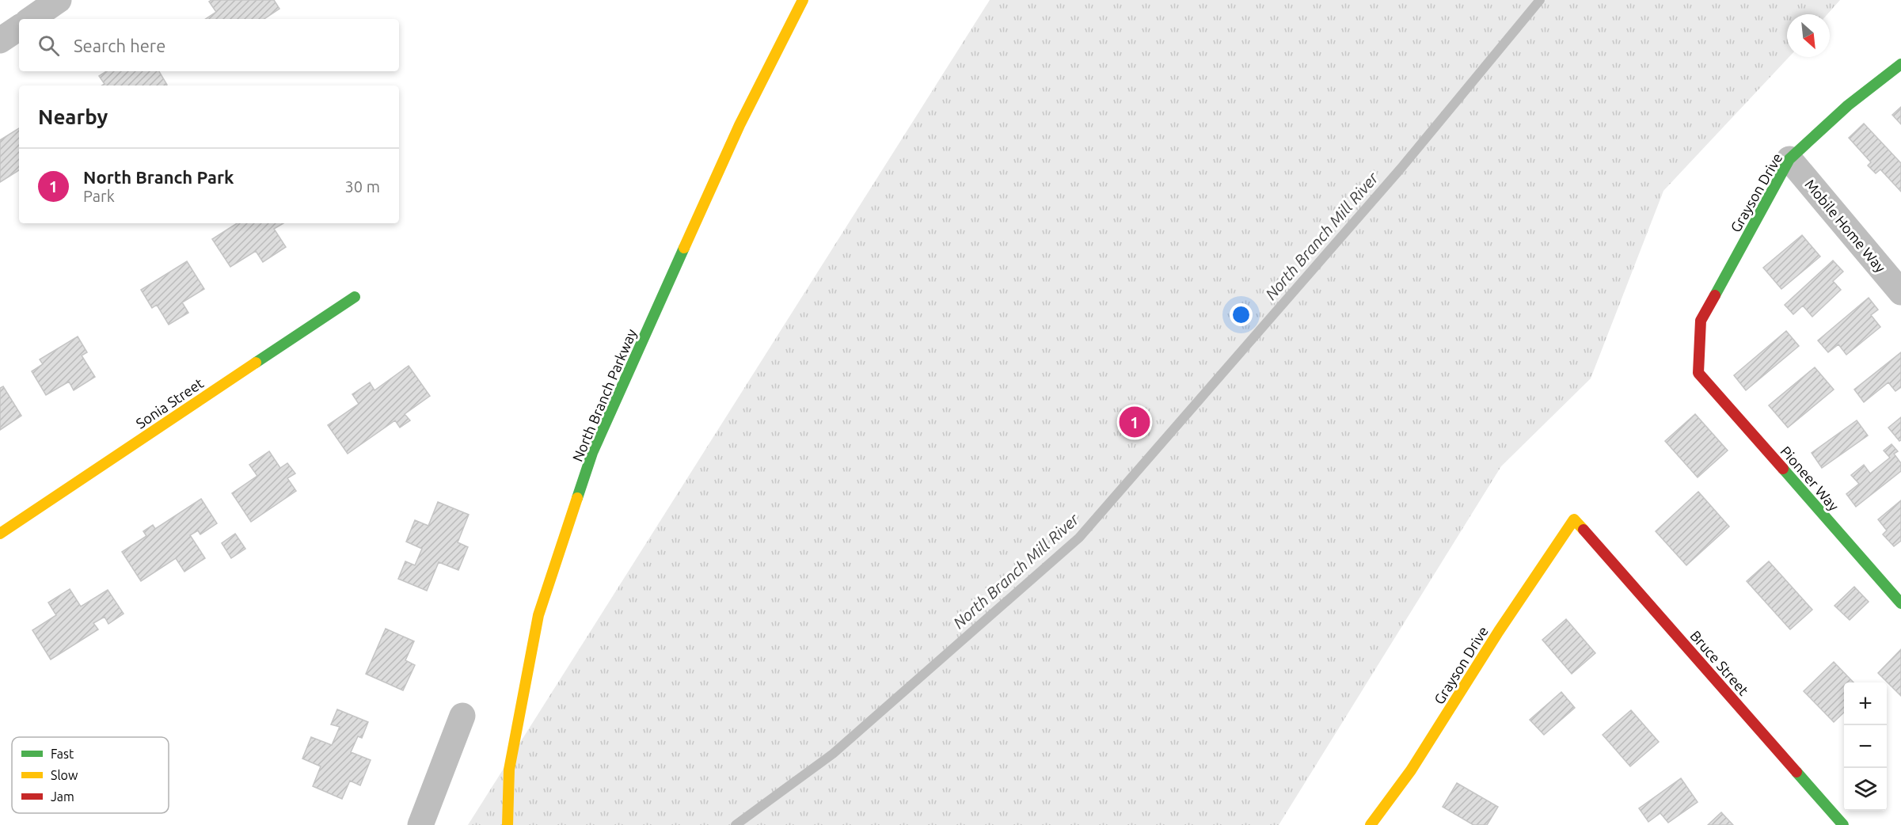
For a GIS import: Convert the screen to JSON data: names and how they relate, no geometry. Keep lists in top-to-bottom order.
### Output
{
  "streets": {
    "street": [
      "Grayson Drive",
      "Mobile Home Way",
      "North Branch Parkway",
      "Sonia Street",
      "Pioneer Way",
      "Bruce Street"
    ]
  },
  "crossings": [
    ["Grayson Drive", "Mobile Home Way"],
    ["Grayson Drive", "Pioneer Way"],
    ["Grayson Drive", "Bruce Street"]
  ],
  "water": ["North Branch Mill River"],
  "legend": ["Fast", "Slow", "Jam"],
  "north": "bottom right",
  "page": {
    "search": "Search here",
    "heading": "Nearby",
    "list": [
      {
        "mark": "1",
        "name": "North Branch Park",
        "note": "Park",
        "value": "30 m"
      }
    ],
    "pins": "1",
    "map_buttons": ["+", "−"]
  }
}
